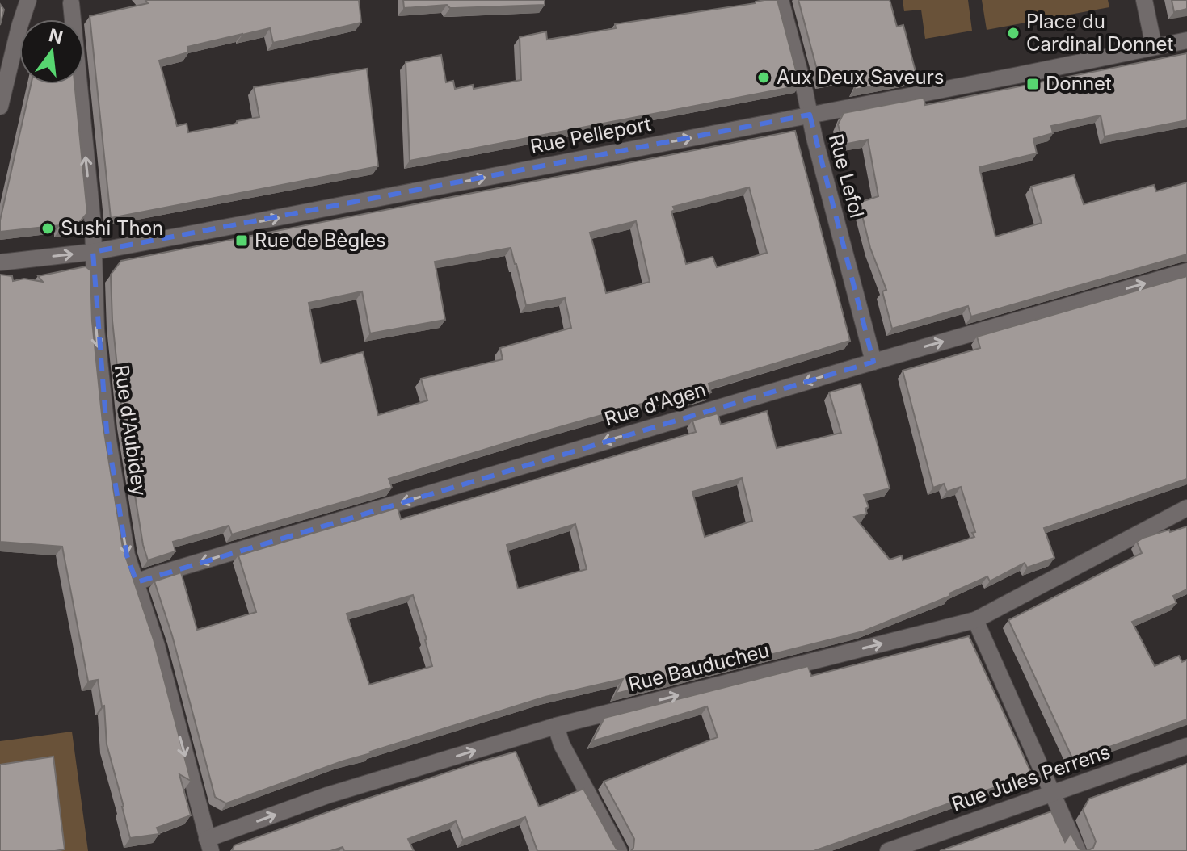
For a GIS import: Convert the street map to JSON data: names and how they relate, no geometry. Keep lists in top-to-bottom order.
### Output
{
  "streets": {
    "street": [
      "Rue Pelleport",
      "Rue Lefol",
      "Rue d'Agen",
      "Rue d'Aubidey",
      "Rue Bauducheu",
      "Rue Jules Perrens"
    ]
  },
  "crossings": [
    ["Rue Pelleport", "Rue Lefol"],
    ["Rue Pelleport", "Rue d'Aubidey"],
    ["Rue Lefol", "Rue d'Agen"],
    ["Rue d'Agen", "Rue d'Aubidey"],
    ["Rue d'Aubidey", "Rue Bauducheu"]
  ],
  "one_way": ["Rue Pelleport", "Rue Bauducheu"],
  "places": {
    "other": ["Place du Cardinal Donnet", "Aux Deux Saveurs", "Sushi Thon"],
    "transit": ["Donnet", "Rue de Bègles"]
  },
  "north": "top"
}
